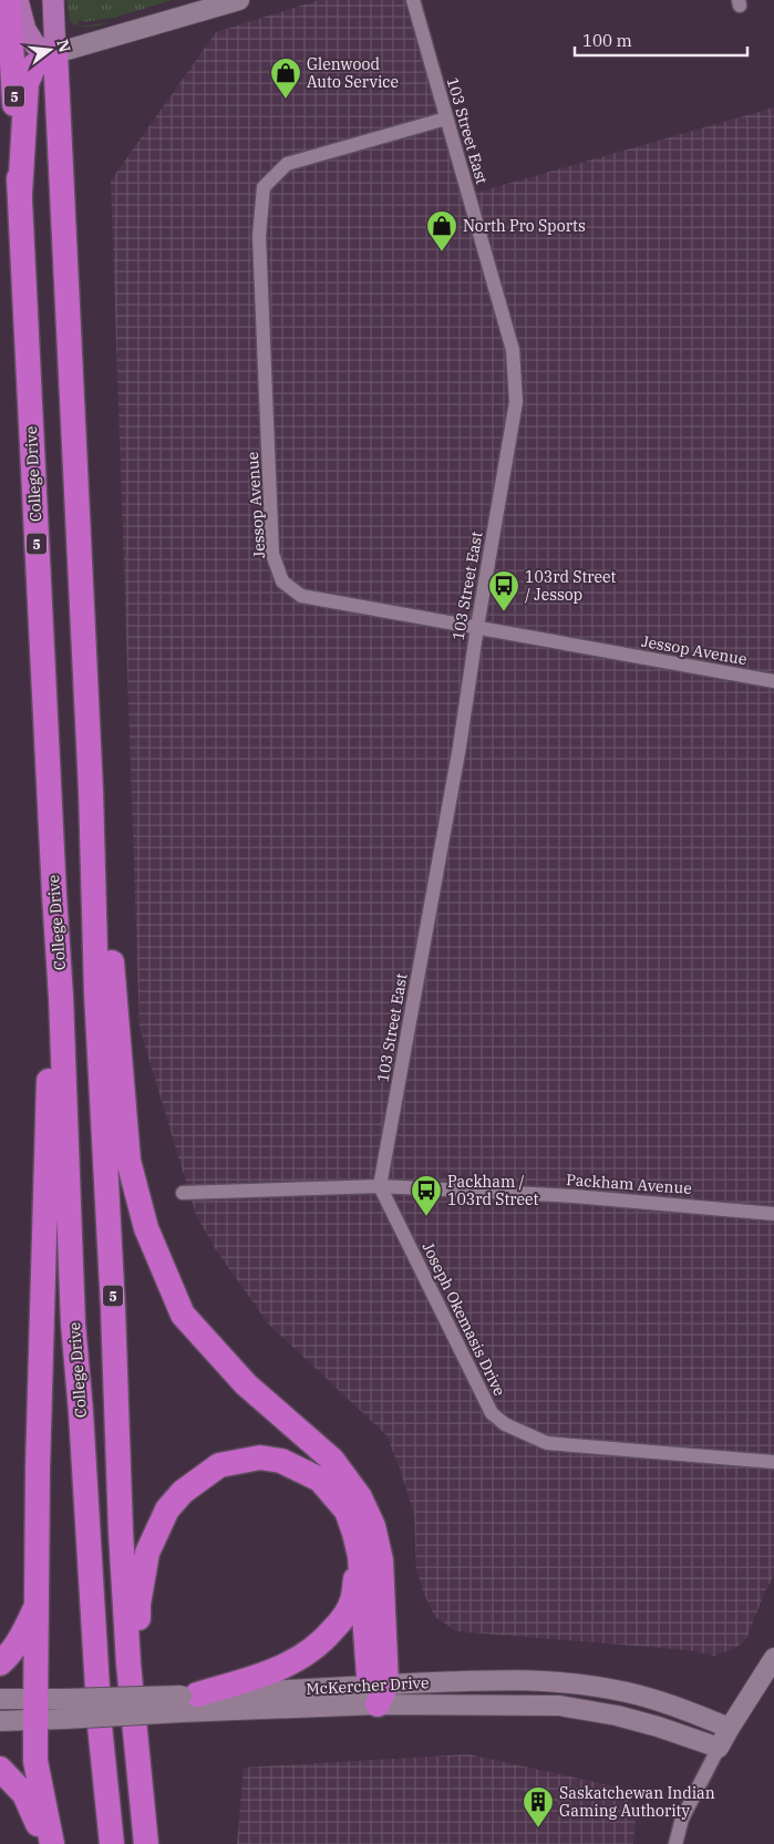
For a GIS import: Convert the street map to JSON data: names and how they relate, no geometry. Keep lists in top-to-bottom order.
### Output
{
  "streets": {
    "highway": ["5", "College Drive"],
    "street": [
      "103 Street East",
      "Jessop Avenue",
      "Packham Avenue",
      "Joseph Okemasis Drive",
      "McKercher Drive"
    ]
  },
  "crossings": [
    ["103 Street East", "Jessop Avenue"],
    ["103 Street East", "Packham Avenue"],
    ["103 Street East", "Joseph Okemasis Drive"],
    ["Packham Avenue", "Joseph Okemasis Drive"]
  ],
  "places": {
    "shop": ["Glenwood Auto Service", "North Pro Sports"],
    "bus stop": ["103rd Street / Jessop", "Packham / 103rd Street"],
    "building": ["Saskatchewan Indian Gaming Authority"]
  },
  "scale_bar": "100 m",
  "north": "right"
}
